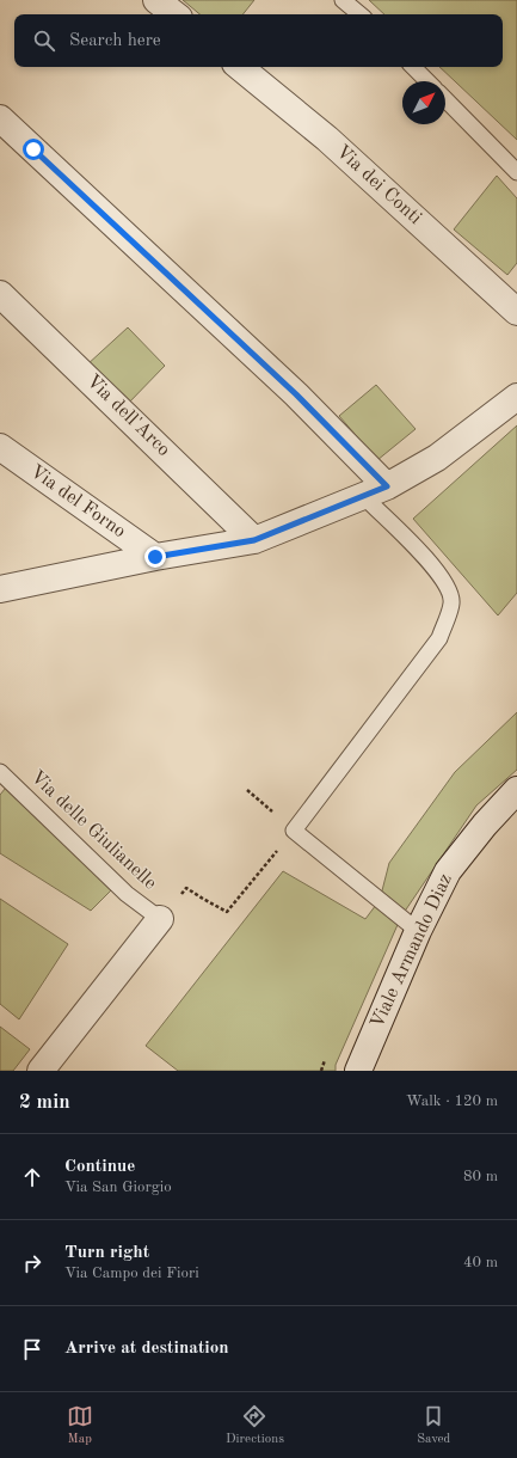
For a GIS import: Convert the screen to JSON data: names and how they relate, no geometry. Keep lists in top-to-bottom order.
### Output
{
  "streets": {
    "street": [
      "Via dei Conti",
      "Via dell'Arco",
      "Via del Forno",
      "Viale Armando Diaz"
    ],
    "lane": ["Via delle Giulianelle"]
  },
  "north": "top right",
  "page": {
    "search": "Search here",
    "heading": ["2 min", "Walk · 120 m"],
    "list": [
      ["Continue", "Via San Giorgio", "80 m"],
      ["Turn right", "Via Campo dei Fiori", "40 m"],
      "Arrive at destination"
    ],
    "nav": ["Map", "Directions", "Saved"]
  }
}
